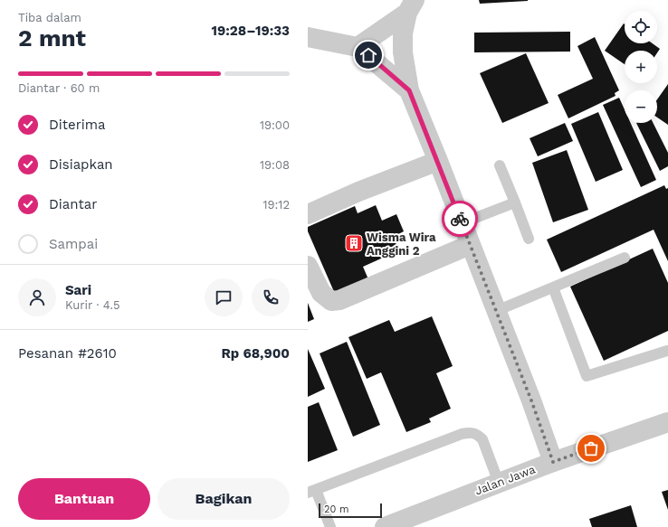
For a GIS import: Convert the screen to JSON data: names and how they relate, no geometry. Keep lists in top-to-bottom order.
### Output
{
  "streets": {
    "street": ["Jalan Jawa"]
  },
  "places": {
    "building": ["Wisma Wira Anggini 2"]
  },
  "scale_bar": "20 m",
  "page": {
    "heading": ["2 mnt", "Tiba dalam", "19:28–19:33"],
    "panel": [
      "Sari",
      "Kurir · 4.5",
      "Pesanan #2610",
      "Rp 68,900"
    ],
    "map_buttons": ["+", "−"],
    "bar": "Diantar · 60 m",
    "list": [
      ["Diterima", "19:00"],
      ["Disiapkan", "19:08"],
      ["Diantar", "19:12"],
      "Sampai"
    ],
    "buttons": ["Bantuan", "Bagikan"],
    "scale": "20 m"
  }
}
